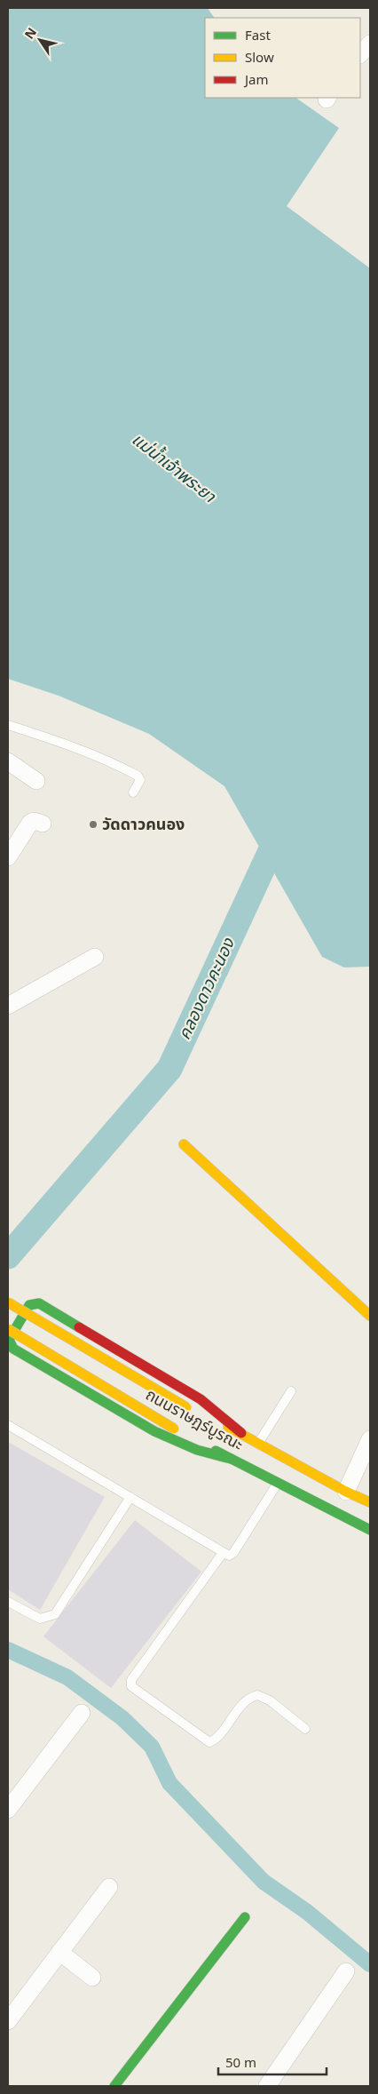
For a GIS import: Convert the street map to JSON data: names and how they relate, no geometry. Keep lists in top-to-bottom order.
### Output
{
  "streets": {
    "main road": ["ถนนราษฎร์บูรณะ"]
  },
  "water": ["แม่น้ำเจ้าพระยา", "คลองดาวคะนอง"],
  "places": ["วัดดาวคนอง"],
  "legend": ["Fast", "Slow", "Jam"],
  "scale_bar": "50 m",
  "north": "top left"
}
